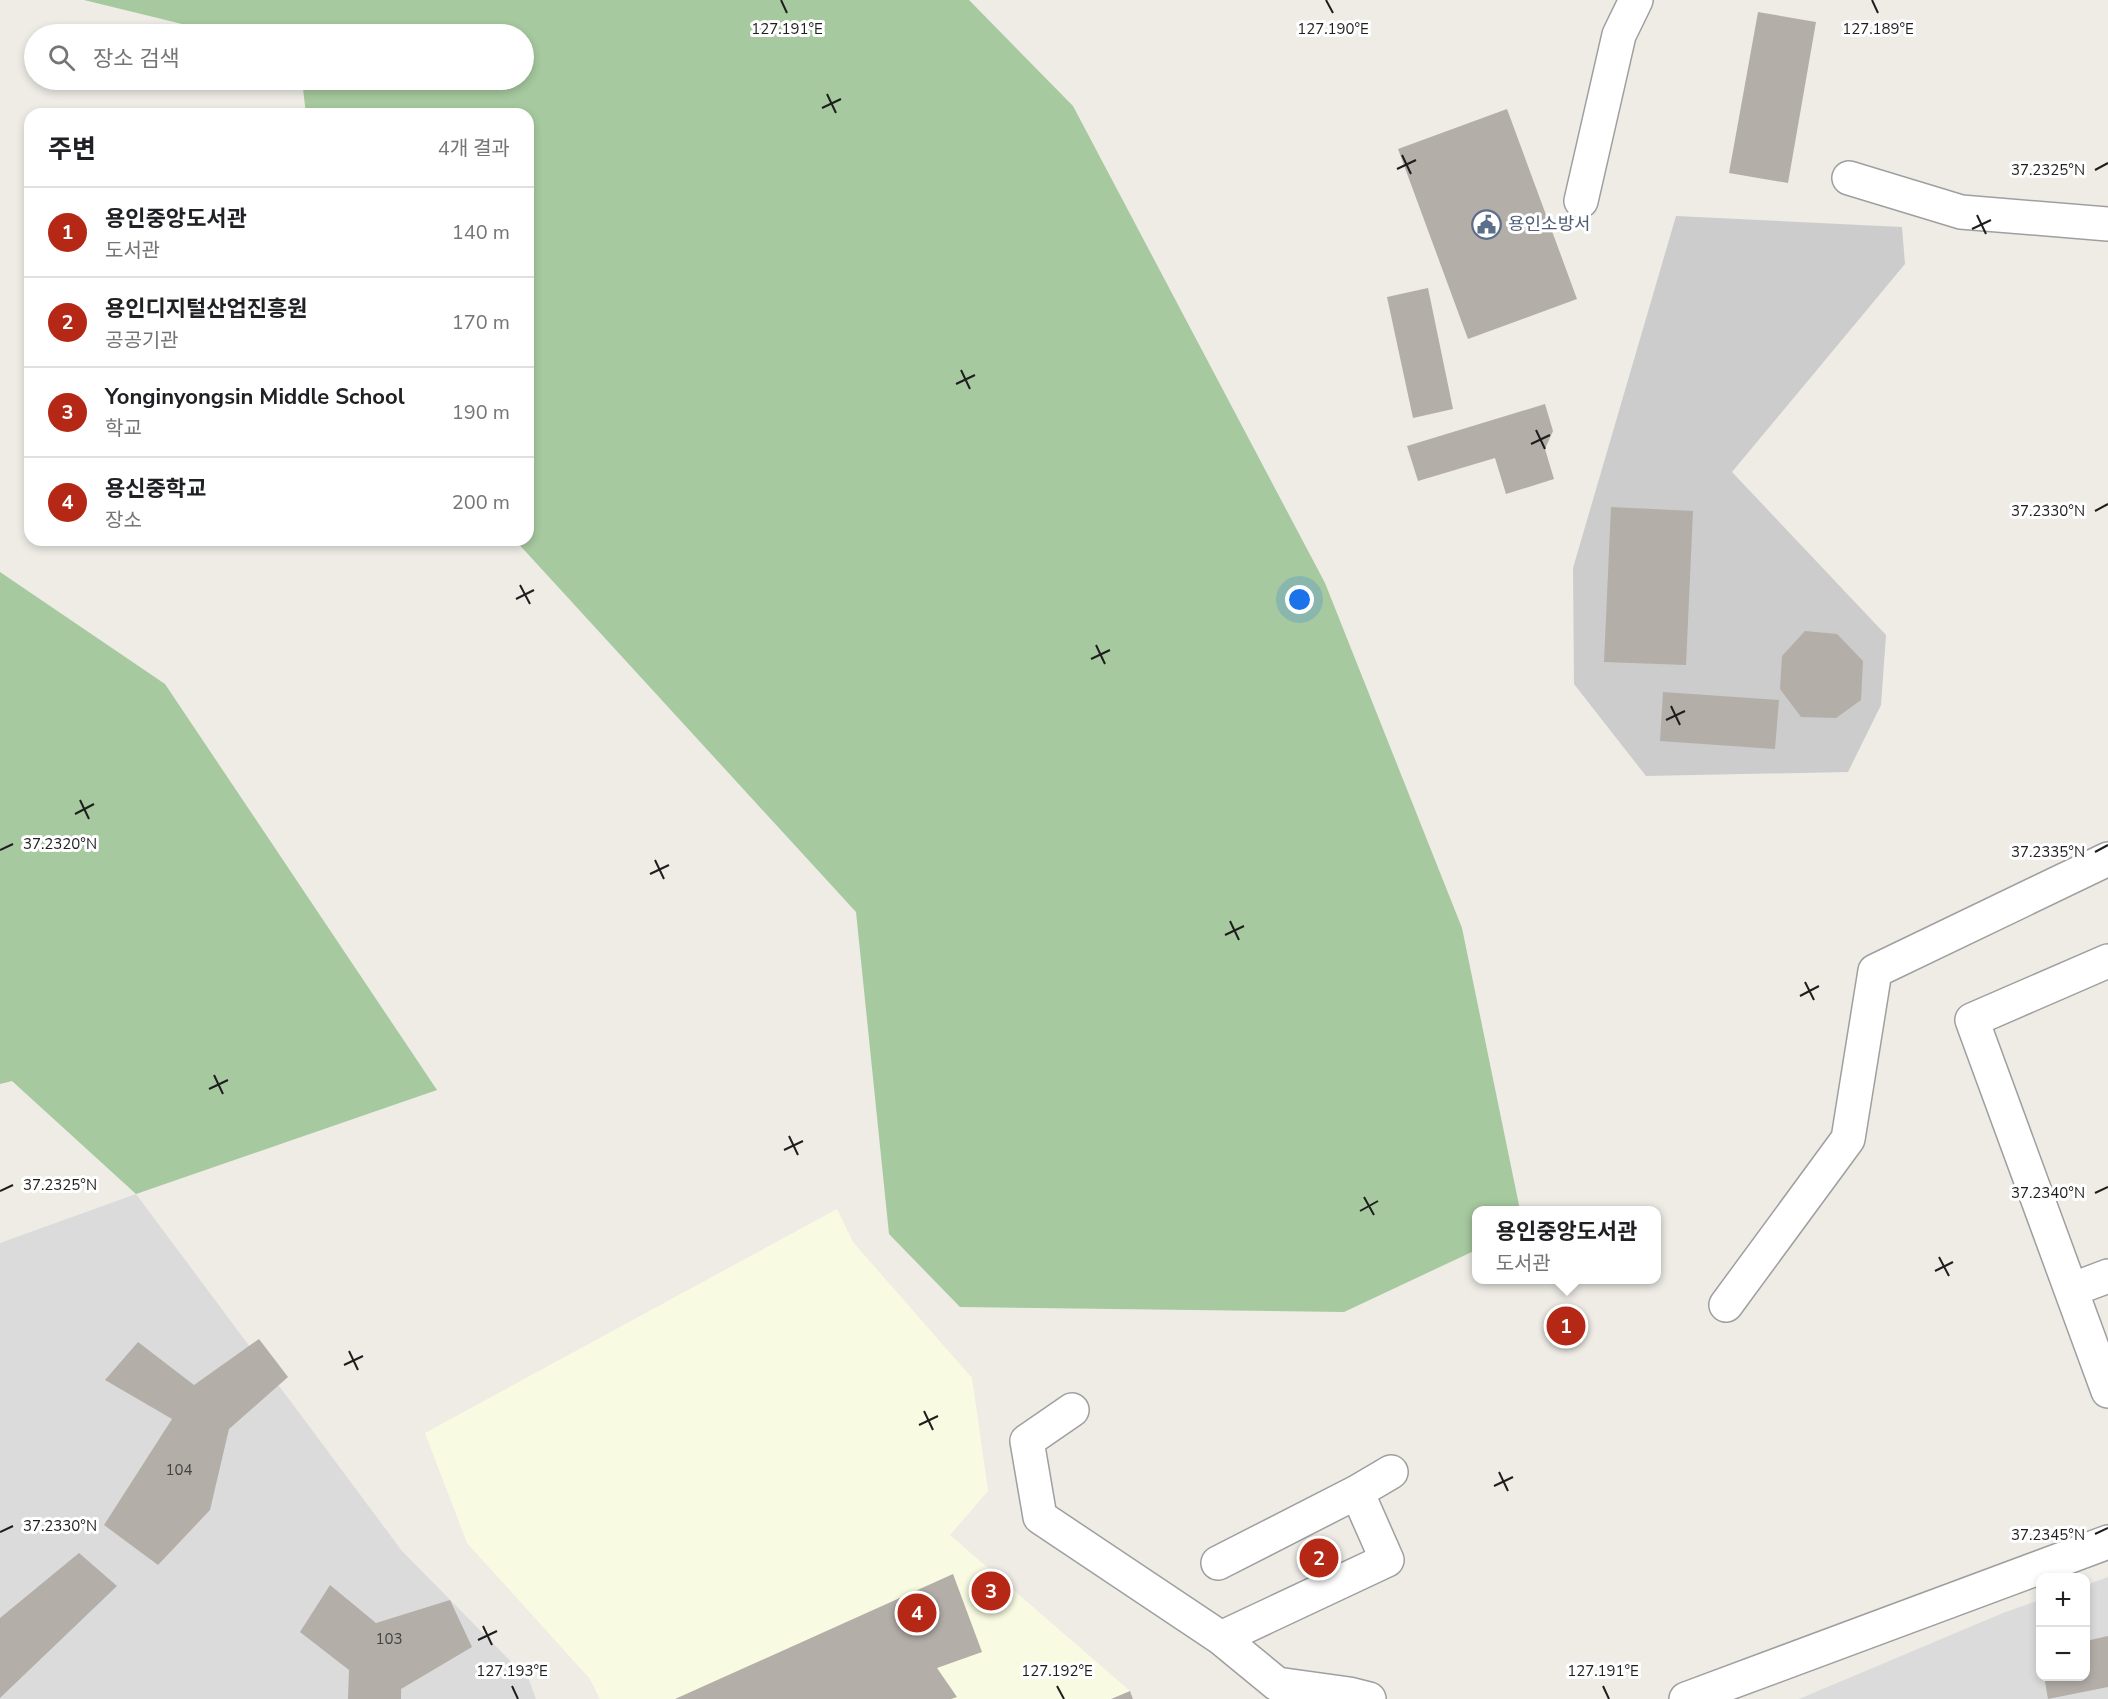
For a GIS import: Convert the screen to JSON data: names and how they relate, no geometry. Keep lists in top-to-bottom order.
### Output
{
  "places": {
    "public building": ["용인소방서"]
  },
  "house_numbers": ["104", "103"],
  "page": {
    "search": "장소 검색",
    "heading": ["주변", "4개 결과"],
    "list": [
      {
        "mark": "1",
        "name": "용인중앙도서관",
        "note": "도서관",
        "value": "140 m"
      },
      {
        "mark": "2",
        "name": "용인디지털산업진흥원",
        "note": "공공기관",
        "value": "170 m"
      },
      {
        "mark": "3",
        "name": "Yonginyongsin Middle School",
        "note": "학교",
        "value": "190 m"
      },
      {
        "mark": "4",
        "name": "용신중학교",
        "note": "장소",
        "value": "200 m"
      }
    ],
    "popup": ["용인중앙도서관", "도서관"],
    "pins": [
      "1",
      "2",
      "3",
      "4"
    ],
    "map_buttons": ["+", "−"]
  },
  "coordinates": [
    "127.191°E",
    "127.190°E",
    "127.189°E",
    "37.2325°N",
    "37.2330°N",
    "37.2320°N",
    "37.2335°N",
    "37.2340°N",
    "37.2345°N",
    "127.193°E",
    "127.192°E"
  ]
}
